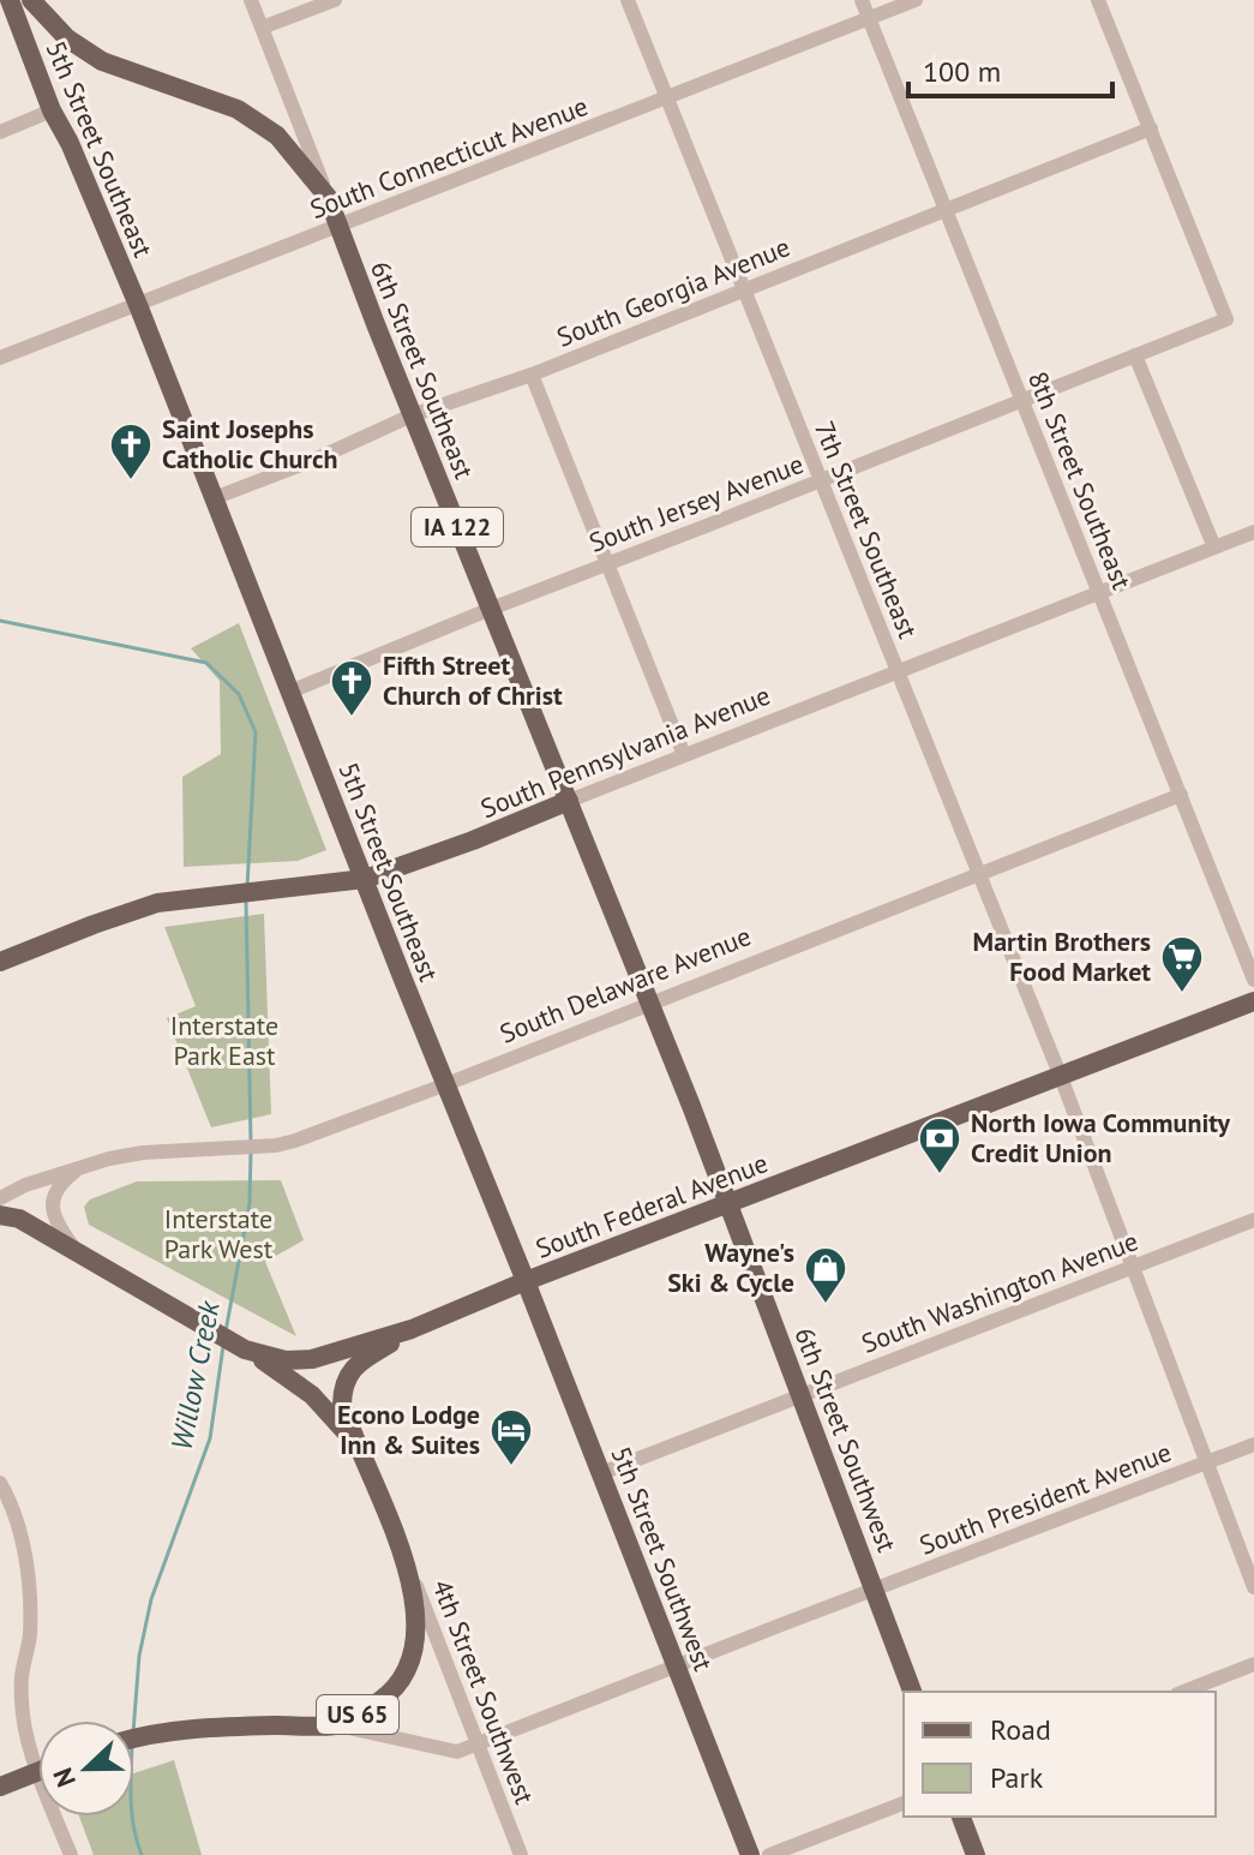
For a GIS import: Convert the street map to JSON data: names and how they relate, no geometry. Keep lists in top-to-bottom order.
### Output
{
  "streets": {
    "main road": [
      "5th Street Southeast",
      "6th Street Southeast",
      "IA 122",
      "South Pennsylvania Avenue",
      "South Federal Avenue",
      "6th Street Southwest",
      "5th Street Southwest",
      "US 65"
    ],
    "street": [
      "South Connecticut Avenue",
      "South Georgia Avenue",
      "8th Street Southeast",
      "South Jersey Avenue",
      "7th Street Southeast",
      "South Delaware Avenue",
      "South Washington Avenue",
      "South President Avenue",
      "4th Street Southwest"
    ]
  },
  "crossings": [
    ["5th Street Southeast", "South Connecticut Avenue"],
    ["5th Street Southeast", "South Georgia Avenue"],
    ["5th Street Southeast", "South Jersey Avenue"],
    ["5th Street Southeast", "South Pennsylvania Avenue"],
    ["5th Street Southeast", "South Delaware Avenue"],
    ["5th Street Southeast", "South Federal Avenue"],
    ["5th Street Southeast", "5th Street Southwest"],
    ["South Connecticut Avenue", "6th Street Southeast"],
    ["South Connecticut Avenue", "8th Street Southeast"],
    ["South Connecticut Avenue", "7th Street Southeast"],
    ["South Georgia Avenue", "6th Street Southeast"],
    ["South Georgia Avenue", "8th Street Southeast"],
    ["South Georgia Avenue", "South Jersey Avenue"],
    ["South Georgia Avenue", "7th Street Southeast"],
    ["6th Street Southeast", "South Jersey Avenue"],
    ["6th Street Southeast", "South Pennsylvania Avenue"],
    ["6th Street Southeast", "South Delaware Avenue"],
    ["6th Street Southeast", "South Federal Avenue"],
    ["6th Street Southeast", "6th Street Southwest"],
    ["8th Street Southeast", "South Jersey Avenue"],
    ["8th Street Southeast", "South Pennsylvania Avenue"],
    ["8th Street Southeast", "South Delaware Avenue"],
    ["South Jersey Avenue", "7th Street Southeast"],
    ["7th Street Southeast", "South Pennsylvania Avenue"],
    ["7th Street Southeast", "South Delaware Avenue"],
    ["7th Street Southeast", "South Federal Avenue"],
    ["7th Street Southeast", "South Washington Avenue"],
    ["7th Street Southeast", "South President Avenue"],
    ["South Federal Avenue", "6th Street Southwest"],
    ["South Federal Avenue", "5th Street Southwest"],
    ["South Federal Avenue", "US 65"],
    ["South Washington Avenue", "6th Street Southwest"],
    ["South Washington Avenue", "5th Street Southwest"],
    ["6th Street Southwest", "South President Avenue"],
    ["South President Avenue", "5th Street Southwest"],
    ["South President Avenue", "4th Street Southwest"],
    ["4th Street Southwest", "US 65"]
  ],
  "water": ["Willow Creek"],
  "parks": ["Interstate Park East", "Interstate Park West"],
  "places": {
    "church": ["Saint Josephs Catholic Church", "Fifth Street Church of Christ"],
    "supermarket": ["Martin Brothers Food Market"],
    "bank": ["North Iowa Community Credit Union"],
    "shop": ["Wayne's Ski & Cycle"],
    "hotel": ["Econo Lodge Inn & Suites"]
  },
  "legend": ["Road", "Park"],
  "scale_bar": "100 m",
  "north": "left"
}
